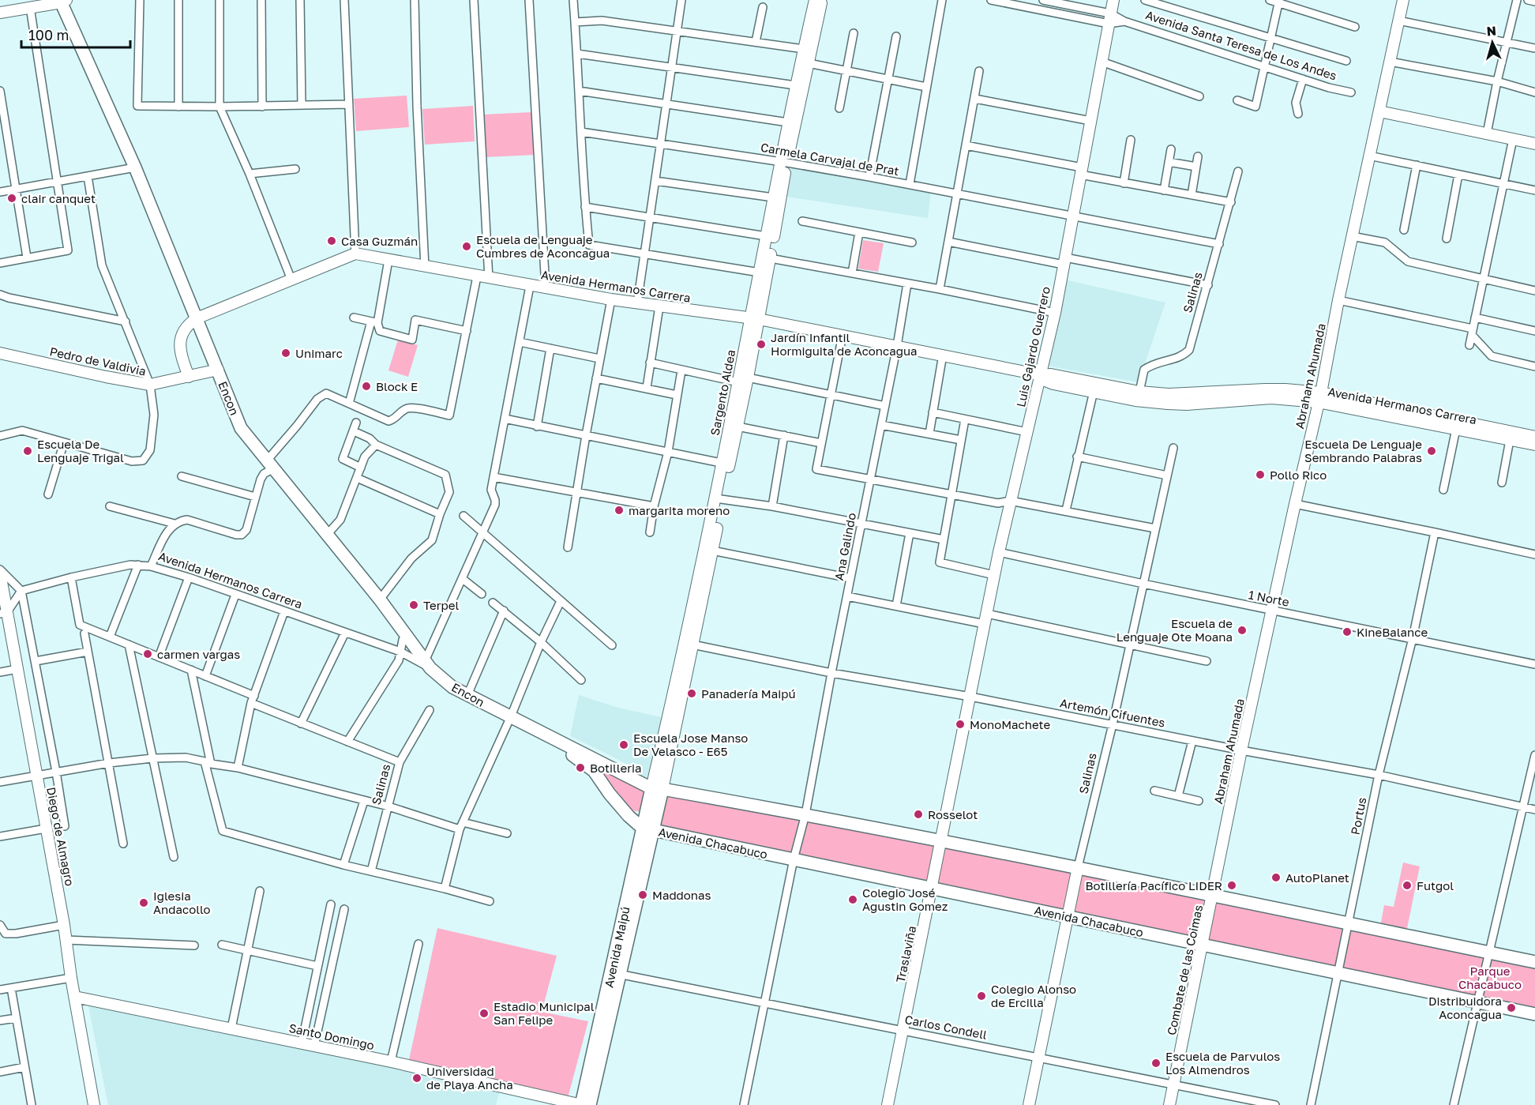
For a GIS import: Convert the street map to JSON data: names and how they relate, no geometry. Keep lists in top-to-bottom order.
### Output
{
  "streets": {
    "main road": ["Encon", "Avenida Chacabuco", "Avenida Maipú"],
    "street": [
      "Avenida Santa Teresa de Los Andes",
      "Carmela Carvajal de Prat",
      "Avenida Hermanos Carrera",
      "Salinas",
      "Luis Gajardo Guerrero",
      "Pedro de Valdivia",
      "Abraham Ahumada",
      "Sargento Aldea",
      "Ana Galindo",
      "1 Norte",
      "Artemón Cifuentes",
      "Portus",
      "Diego de Almagro",
      "Traslaviña",
      "Combate de las Coimas",
      "Carlos Condell",
      "Santo Domingo"
    ]
  },
  "crossings": [
    ["Avenida Santa Teresa de Los Andes", "Luis Gajardo Guerrero"],
    ["Carmela Carvajal de Prat", "Salinas"],
    ["Carmela Carvajal de Prat", "Luis Gajardo Guerrero"],
    ["Carmela Carvajal de Prat", "Sargento Aldea"],
    ["Avenida Hermanos Carrera", "Salinas"],
    ["Avenida Hermanos Carrera", "Luis Gajardo Guerrero"],
    ["Avenida Hermanos Carrera", "Abraham Ahumada"],
    ["Avenida Hermanos Carrera", "Sargento Aldea"],
    ["Avenida Hermanos Carrera", "Encon"],
    ["Avenida Hermanos Carrera", "Ana Galindo"],
    ["Avenida Hermanos Carrera", "Diego de Almagro"],
    ["Salinas", "1 Norte"],
    ["Salinas", "Artemón Cifuentes"],
    ["Salinas", "Avenida Chacabuco"],
    ["Salinas", "Carlos Condell"],
    ["Luis Gajardo Guerrero", "1 Norte"],
    ["Luis Gajardo Guerrero", "Artemón Cifuentes"],
    ["Luis Gajardo Guerrero", "Traslaviña"],
    ["Pedro de Valdivia", "Encon"],
    ["Abraham Ahumada", "1 Norte"],
    ["Abraham Ahumada", "Artemón Cifuentes"],
    ["Abraham Ahumada", "Combate de las Coimas"],
    ["Sargento Aldea", "Encon"],
    ["Sargento Aldea", "Artemón Cifuentes"],
    ["Sargento Aldea", "Avenida Maipú"],
    ["Encon", "Avenida Chacabuco"],
    ["Encon", "Avenida Maipú"],
    ["Ana Galindo", "Artemón Cifuentes"],
    ["Ana Galindo", "Avenida Chacabuco"],
    ["Ana Galindo", "Carlos Condell"],
    ["1 Norte", "Portus"],
    ["Artemón Cifuentes", "Portus"],
    ["Artemón Cifuentes", "Traslaviña"],
    ["Portus", "Avenida Chacabuco"],
    ["Diego de Almagro", "Santo Domingo"],
    ["Avenida Chacabuco", "Avenida Maipú"],
    ["Avenida Chacabuco", "Traslaviña"],
    ["Avenida Chacabuco", "Combate de las Coimas"],
    ["Avenida Maipú", "Carlos Condell"],
    ["Avenida Maipú", "Santo Domingo"],
    ["Traslaviña", "Carlos Condell"],
    ["Combate de las Coimas", "Carlos Condell"]
  ],
  "parks": ["Parque Chacabuco"],
  "places": [
    "clair canquet",
    "Casa Guzmán",
    "Escuela de Lenguaje Cumbres de Aconcagua",
    "Jardín Infantil Hormiguita de Aconcagua",
    "Unimarc",
    "Block E",
    "Escuela De Lenguaje Trigal",
    "Escuela De Lenguaje Sembrando Palabras",
    "Pollo Rico",
    "margarita moreno",
    "Terpel",
    "Escuela de Lenguaje Ote Moana",
    "KineBalance",
    "carmen vargas",
    "Panadería Maipú",
    "MonoMachete",
    "Escuela Jose Manso De Velasco - E65",
    "Botilleria",
    "Rosselot",
    "AutoPlanet",
    "Botillería Pacífico LIDER",
    "Futgol",
    "Maddonas",
    "Colegio José Agustin Gomez",
    "Iglesia Andacollo",
    "Colegio Alonso de Ercilla",
    "Distribuidora Aconcagua",
    "Estadio Municipal San Felipe",
    "Escuela de Parvulos Los Almendros",
    "Universidad de Playa Ancha"
  ],
  "scale_bar": "100 m",
  "north": "top"
}
